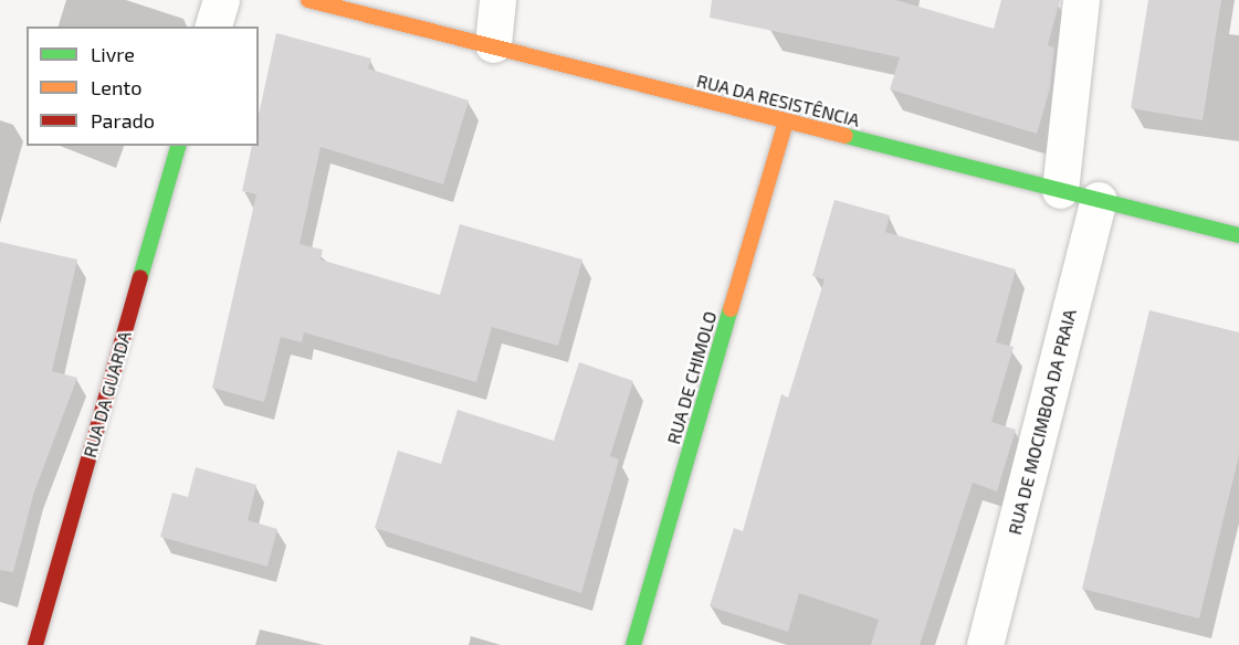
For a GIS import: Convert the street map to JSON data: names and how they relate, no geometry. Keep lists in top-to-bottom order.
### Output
{
  "streets": {
    "street": [
      "RUA DA RESISTÊNCIA",
      "RUA DE CHIMOLO",
      "RUA DA GUARDA",
      "RUA DE MOCIMBOA DA PRAIA"
    ]
  },
  "crossings": [
    ["RUA DA RESISTÊNCIA", "RUA DE CHIMOLO"],
    ["RUA DA RESISTÊNCIA", "RUA DE MOCIMBOA DA PRAIA"]
  ],
  "legend": ["Livre", "Lento", "Parado"]
}
